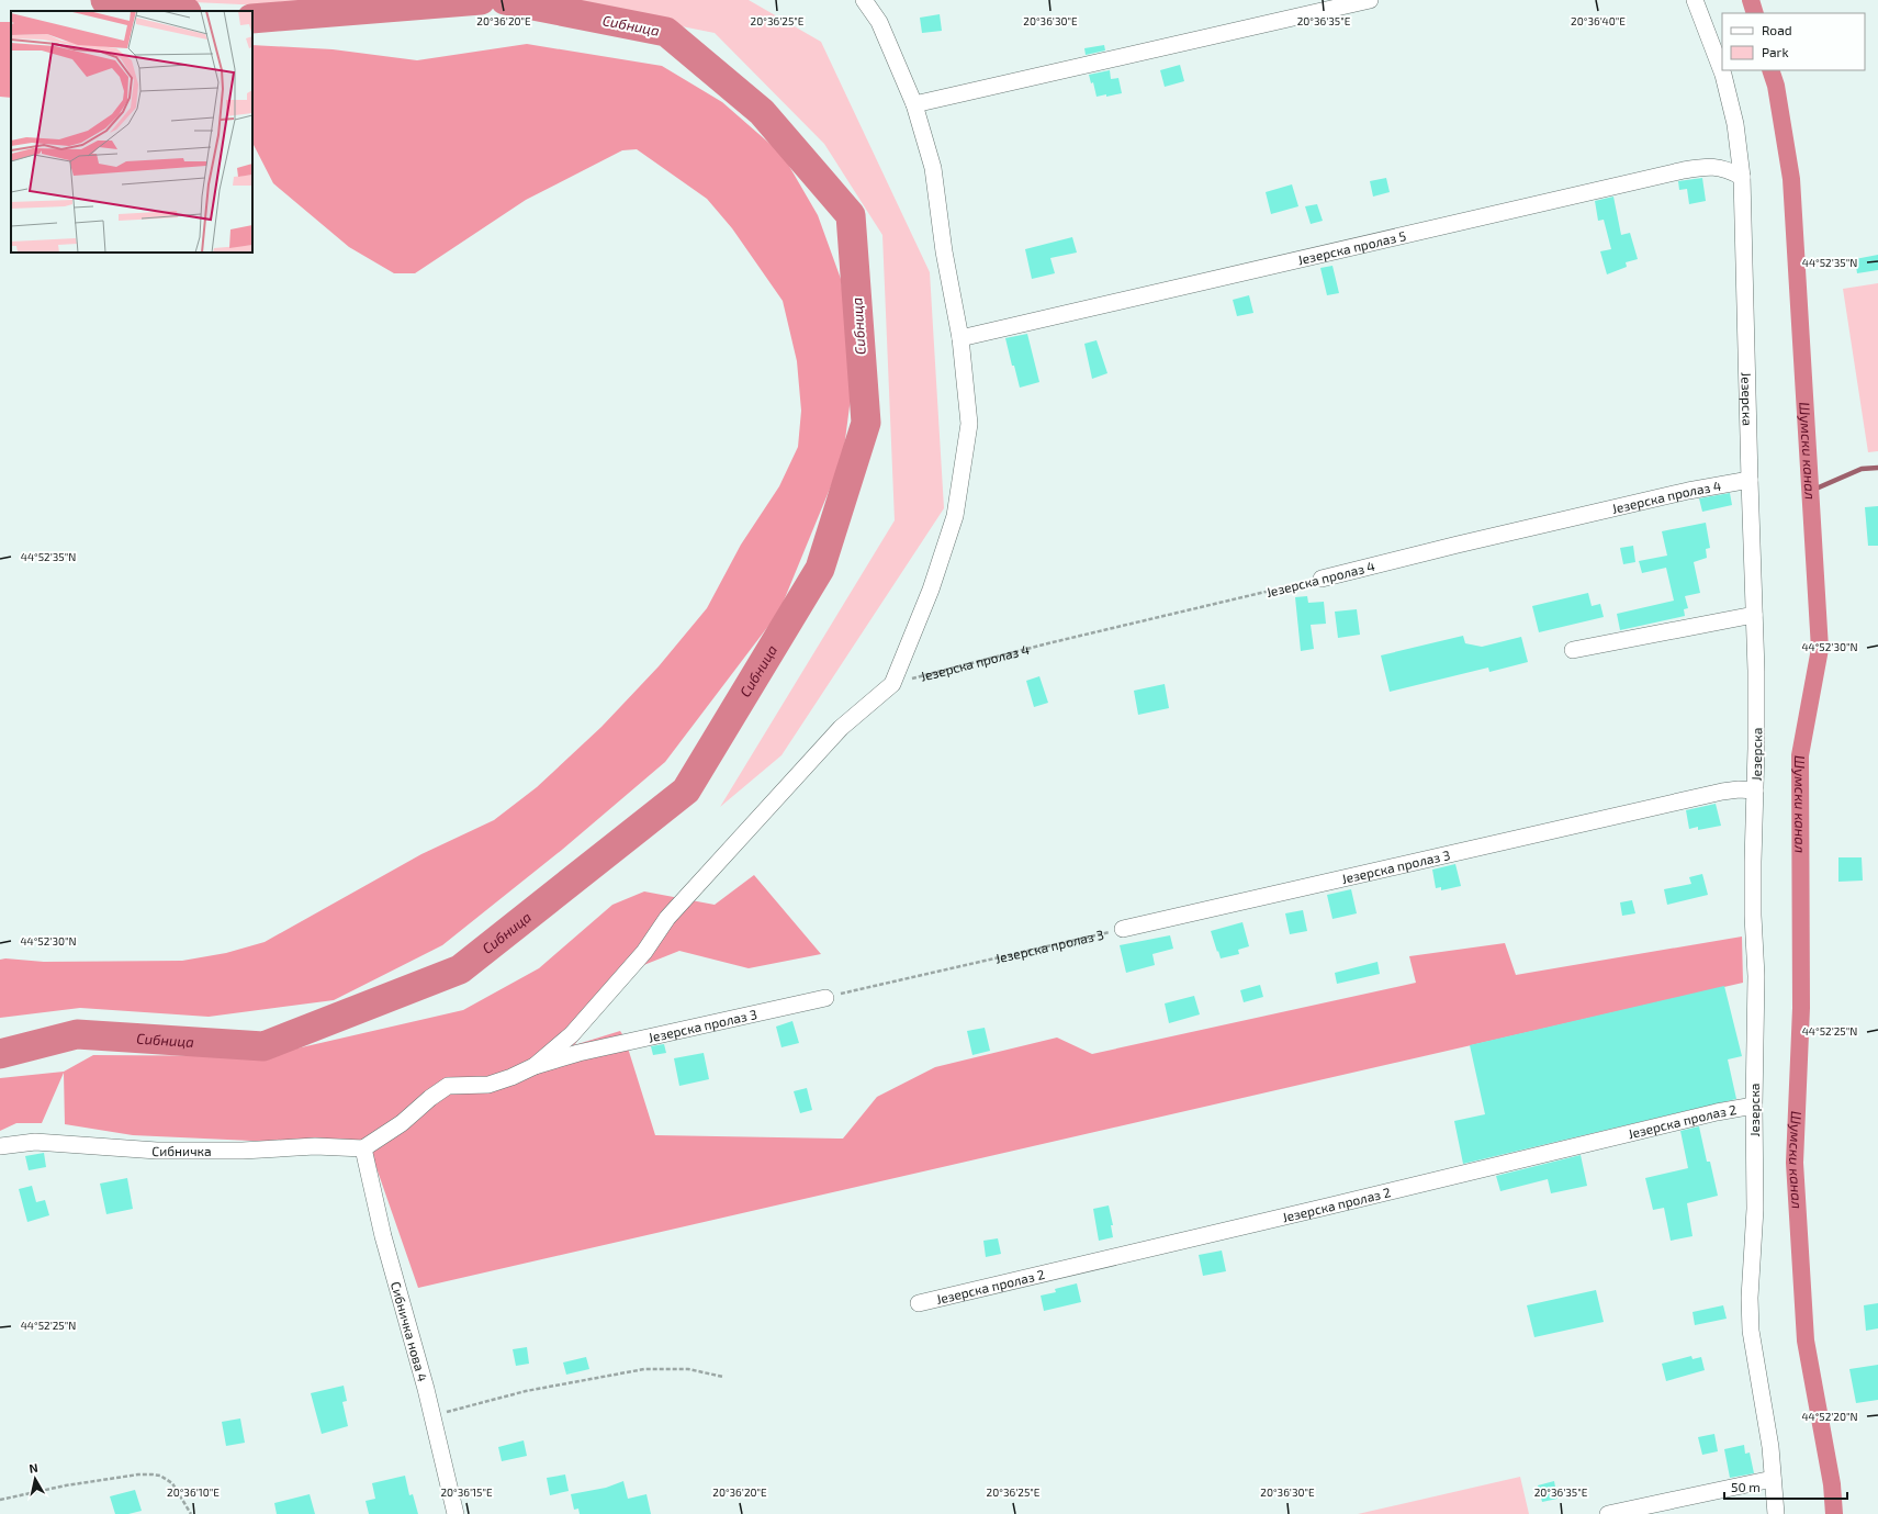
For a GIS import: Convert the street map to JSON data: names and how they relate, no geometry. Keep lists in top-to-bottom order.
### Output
{
  "streets": {
    "street": [
      "Језерска пролаз 5",
      "Језерска",
      "Језерска пролаз 4",
      "Језерска пролаз 3",
      "Језерска пролаз 2",
      "Сибничка",
      "Сибничка нова 4"
    ]
  },
  "crossings": [
    ["Језерска пролаз 5", "Језерска"],
    ["Језерска", "Језерска пролаз 4"],
    ["Језерска", "Језерска пролаз 3"],
    ["Језерска", "Језерска пролаз 2"],
    ["Језерска пролаз 3", "Сибничка"],
    ["Језерска пролаз 3", "Сибничка нова 4"],
    ["Сибничка", "Сибничка нова 4"]
  ],
  "water": ["Сибница", "Шумски канал"],
  "legend": ["Road", "Park"],
  "scale_bar": "50 m",
  "north": "top",
  "coordinates": [
    "20°36'20\"E",
    "20°36'25\"E",
    "20°36'30\"E",
    "20°36'35\"E",
    "20°36'40\"E",
    "44°52'35\"N",
    "44°52'30\"N",
    "44°52'25\"N",
    "44°52'20\"N",
    "20°36'10\"E",
    "20°36'15\"E"
  ]
}
